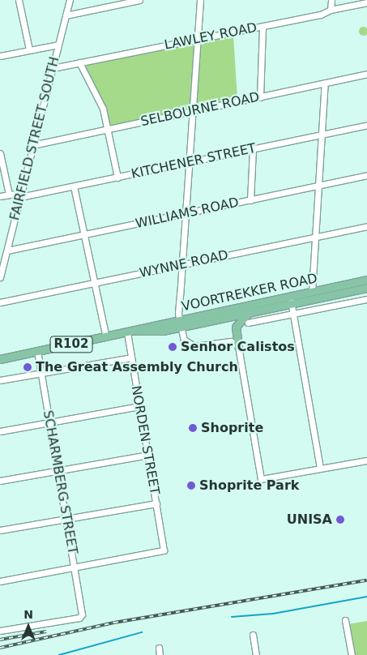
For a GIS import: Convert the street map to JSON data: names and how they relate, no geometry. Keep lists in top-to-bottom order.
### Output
{
  "streets": {
    "main road": ["VOORTREKKER ROAD", "R102"],
    "street": [
      "LAWLEY ROAD",
      "SELBOURNE ROAD",
      "FAIRFIELD STREET SOUTH",
      "KITCHENER STREET",
      "WILLIAMS ROAD",
      "WYNNE ROAD",
      "NORDEN STREET",
      "SCHARMBERG STREET"
    ]
  },
  "crossings": [
    ["LAWLEY ROAD", "FAIRFIELD STREET SOUTH"],
    ["SELBOURNE ROAD", "FAIRFIELD STREET SOUTH"],
    ["FAIRFIELD STREET SOUTH", "KITCHENER STREET"],
    ["FAIRFIELD STREET SOUTH", "WILLIAMS ROAD"],
    ["VOORTREKKER ROAD", "NORDEN STREET"],
    ["VOORTREKKER ROAD", "SCHARMBERG STREET"],
    ["NORDEN STREET", "SCHARMBERG STREET"]
  ],
  "places": [
    "Senhor Calistos",
    "The Great Assembly Church",
    "Shoprite",
    "Shoprite Park",
    "UNISA"
  ],
  "north": "top"
}
